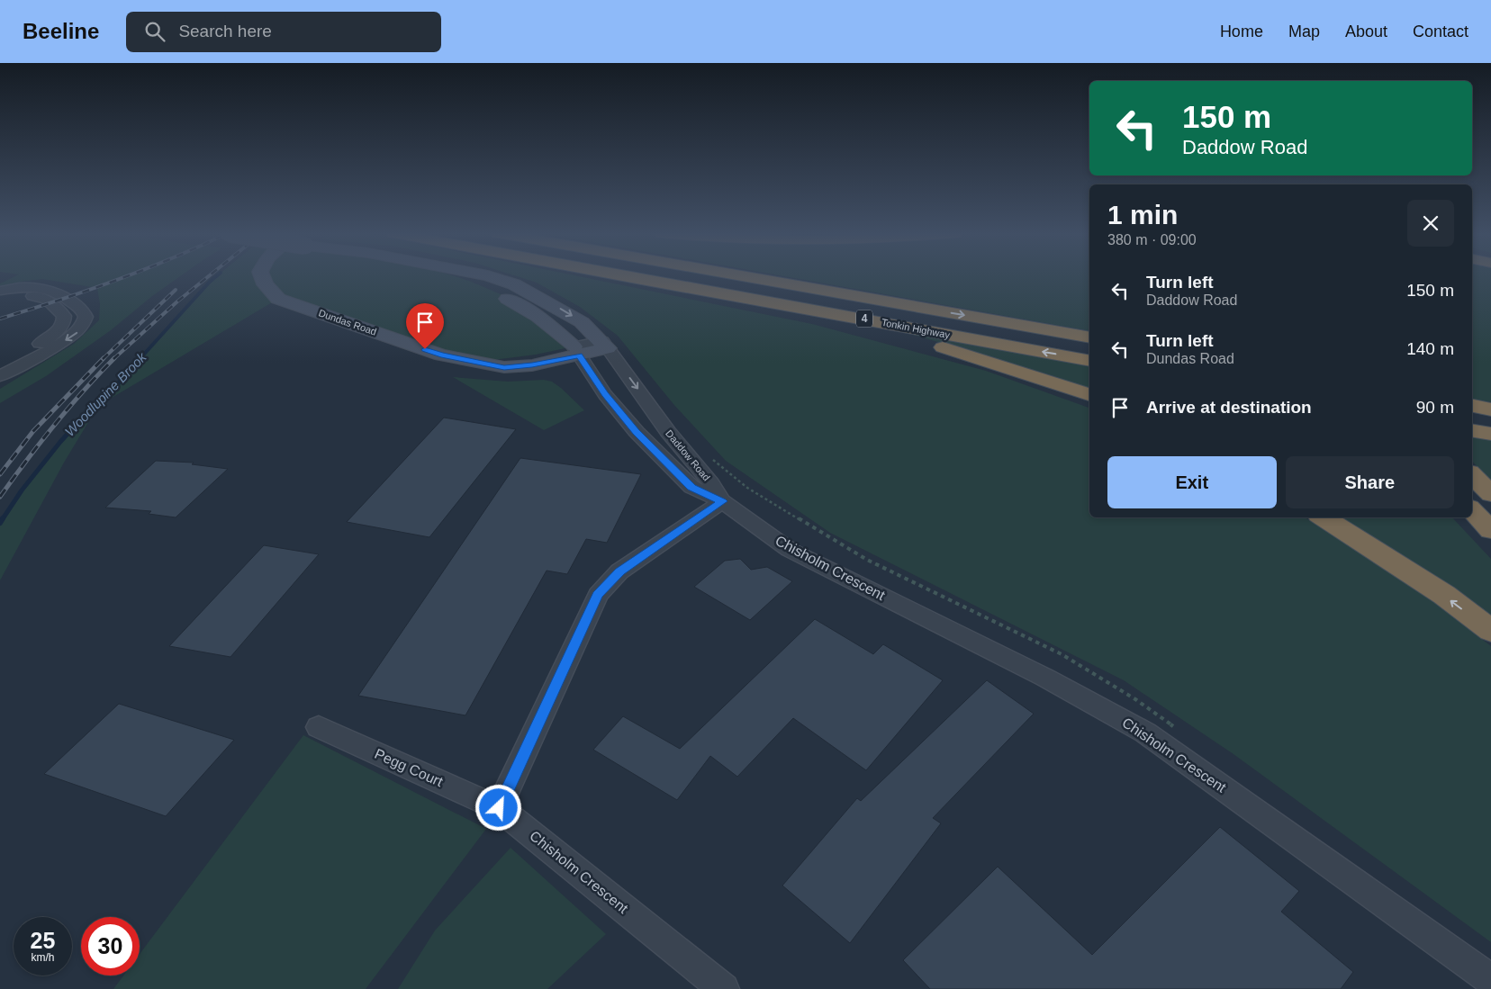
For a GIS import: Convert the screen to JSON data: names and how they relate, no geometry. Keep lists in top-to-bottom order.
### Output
{
  "streets": {
    "highway": ["4", "Tonkin Highway"],
    "main road": ["Dundas Road", "Daddow Road"],
    "street": ["Chisholm Crescent", "Pegg Court"]
  },
  "crossings": [
    ["Dundas Road", "Daddow Road"],
    ["Daddow Road", "Chisholm Crescent"],
    ["Chisholm Crescent", "Pegg Court"]
  ],
  "water": ["Woodlupine Brook"],
  "page": {
    "header": "Beeline",
    "search": "Search here",
    "nav": [
      "Home",
      "Map",
      "About",
      "Contact"
    ],
    "turn": ["150 m", "Daddow Road"],
    "heading": ["1 min", "380 m · 09:00"],
    "list": [
      {
        "name": "Turn left",
        "note": "Daddow Road",
        "value": "150 m"
      },
      {
        "name": "Turn left",
        "note": "Dundas Road",
        "value": "140 m"
      },
      {
        "name": "Arrive at destination",
        "value": "90 m"
      }
    ],
    "buttons": ["Exit", "Share"],
    "speed": "25 km/h",
    "limit": "30"
  }
}
